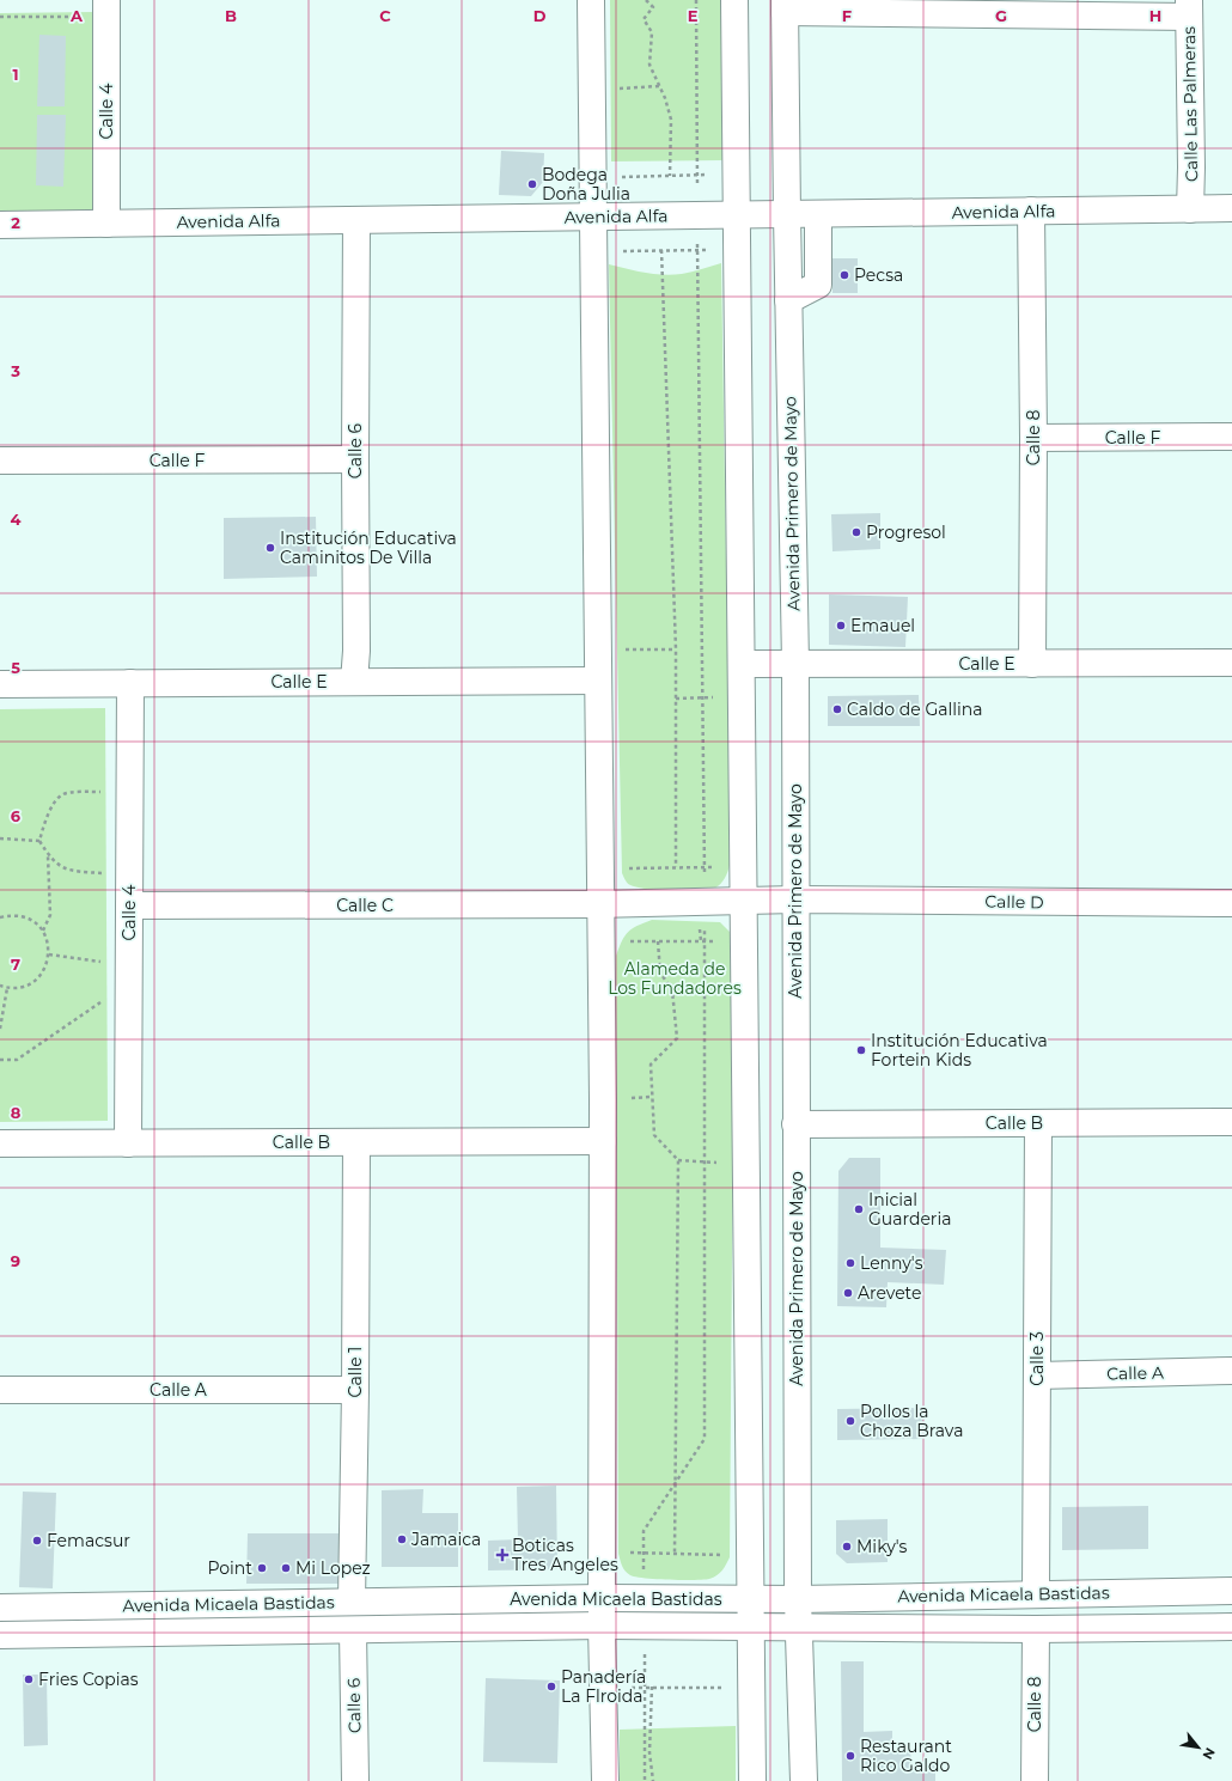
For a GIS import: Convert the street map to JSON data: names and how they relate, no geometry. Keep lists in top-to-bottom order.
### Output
{
  "streets": {
    "street": [
      "Calle Las Palmeras",
      "Calle 4",
      "Avenida Alfa",
      "Calle 8",
      "Calle F",
      "Calle 6",
      "Avenida Primero de Mayo",
      "Calle E",
      "Calle D",
      "Calle C",
      "Calle B",
      "Calle 3",
      "Calle 1",
      "Calle A",
      "Avenida Micaela Bastidas"
    ]
  },
  "crossings": [
    ["Calle Las Palmeras", "Avenida Alfa"],
    ["Calle 4", "Avenida Alfa"],
    ["Calle 4", "Calle E"],
    ["Calle 4", "Calle C"],
    ["Calle 4", "Calle B"],
    ["Avenida Alfa", "Calle 8"],
    ["Avenida Alfa", "Calle 6"],
    ["Avenida Alfa", "Avenida Primero de Mayo"],
    ["Calle 8", "Calle F"],
    ["Calle 8", "Calle E"],
    ["Calle 8", "Avenida Micaela Bastidas"],
    ["Calle F", "Calle 6"],
    ["Calle 6", "Calle E"],
    ["Calle 6", "Avenida Micaela Bastidas"],
    ["Avenida Primero de Mayo", "Calle E"],
    ["Avenida Primero de Mayo", "Calle D"],
    ["Avenida Primero de Mayo", "Calle B"],
    ["Avenida Primero de Mayo", "Avenida Micaela Bastidas"],
    ["Calle D", "Calle C"],
    ["Calle B", "Calle 3"],
    ["Calle B", "Calle 1"],
    ["Calle 3", "Calle A"],
    ["Calle 3", "Avenida Micaela Bastidas"],
    ["Calle 1", "Calle A"],
    ["Calle 1", "Avenida Micaela Bastidas"]
  ],
  "parks": ["Alameda de Los Fundadores"],
  "places": {
    "other": [
      "Bodega Doña Julia",
      "Pecsa",
      "Progresol",
      "Institución Educativa Caminitos De Villa",
      "Emauel",
      "Caldo de Gallina",
      "Institución Educativa Fortein Kids",
      "Inicial Guarderia",
      "Lenny's",
      "Arevete",
      "Pollos la Choza Brava",
      "Jamaica",
      "Femacsur",
      "Miky's",
      "Point",
      "Mi Lopez",
      "Fries Copias",
      "Panadería La Flroida",
      "Restaurant Rico Galdo"
    ],
    "health": ["Boticas Tres Angeles"]
  },
  "north": "bottom right",
  "grid": {
    "columns": [
      "A",
      "B",
      "C",
      "D",
      "E",
      "F",
      "G",
      "H"
    ],
    "rows": [
      "1",
      "2",
      "3",
      "4",
      "5",
      "6",
      "7",
      "8",
      "9"
    ]
  }
}
